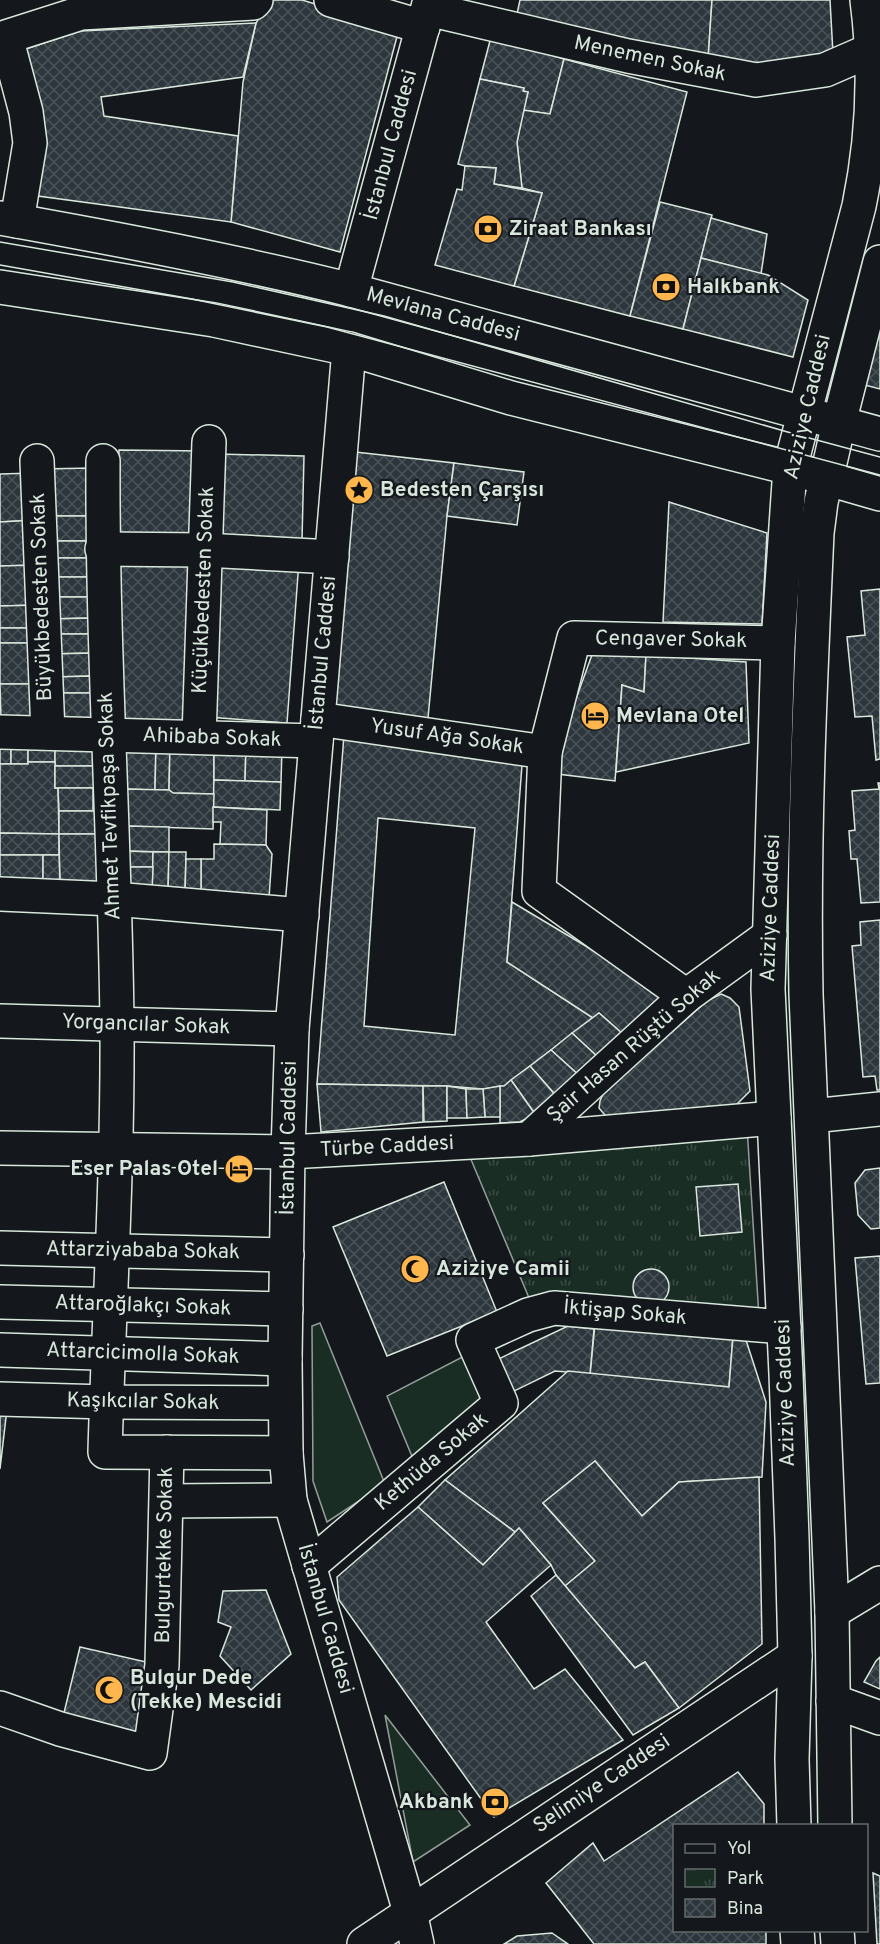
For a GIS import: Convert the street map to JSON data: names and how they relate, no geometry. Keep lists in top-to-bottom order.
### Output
{
  "streets": {
    "street": [
      "Menemen Sokak",
      "İstanbul Caddesi",
      "Mevlana Caddesi",
      "Aziziye Caddesi",
      "Küçükbedesten Sokak",
      "Büyükbedesten Sokak",
      "Cengaver Sokak",
      "Yusuf Ağa Sokak",
      "Ahibaba Sokak",
      "Ahmet Tevfikpaşa Sokak",
      "Yorgancılar Sokak",
      "Şair Hasan Rüştü Sokak",
      "Türbe Caddesi",
      "Attarziyababa Sokak",
      "Attaroğlakçı Sokak",
      "İktişap Sokak",
      "Attarcicimolla Sokak",
      "Kaşıkcılar Sokak",
      "Kethüda Sokak",
      "Bulgurtekke Sokak",
      "Selimiye Caddesi"
    ]
  },
  "crossings": [
    ["Menemen Sokak", "İstanbul Caddesi"],
    ["Menemen Sokak", "Aziziye Caddesi"],
    ["İstanbul Caddesi", "Mevlana Caddesi"],
    ["İstanbul Caddesi", "Yusuf Ağa Sokak"],
    ["İstanbul Caddesi", "Ahibaba Sokak"],
    ["İstanbul Caddesi", "Yorgancılar Sokak"],
    ["İstanbul Caddesi", "Türbe Caddesi"],
    ["İstanbul Caddesi", "Attarziyababa Sokak"],
    ["İstanbul Caddesi", "Attaroğlakçı Sokak"],
    ["İstanbul Caddesi", "Attarcicimolla Sokak"],
    ["İstanbul Caddesi", "Kaşıkcılar Sokak"],
    ["İstanbul Caddesi", "Kethüda Sokak"],
    ["İstanbul Caddesi", "Selimiye Caddesi"],
    ["Mevlana Caddesi", "Aziziye Caddesi"],
    ["Aziziye Caddesi", "Cengaver Sokak"],
    ["Aziziye Caddesi", "Şair Hasan Rüştü Sokak"],
    ["Aziziye Caddesi", "Türbe Caddesi"],
    ["Aziziye Caddesi", "İktişap Sokak"],
    ["Aziziye Caddesi", "Selimiye Caddesi"],
    ["Küçükbedesten Sokak", "Ahibaba Sokak"],
    ["Büyükbedesten Sokak", "Ahibaba Sokak"],
    ["Cengaver Sokak", "Yusuf Ağa Sokak"],
    ["Yusuf Ağa Sokak", "Ahibaba Sokak"],
    ["Yusuf Ağa Sokak", "Şair Hasan Rüştü Sokak"],
    ["Ahibaba Sokak", "Ahmet Tevfikpaşa Sokak"],
    ["Ahmet Tevfikpaşa Sokak", "Yorgancılar Sokak"],
    ["Ahmet Tevfikpaşa Sokak", "Türbe Caddesi"],
    ["Ahmet Tevfikpaşa Sokak", "Attarziyababa Sokak"],
    ["Ahmet Tevfikpaşa Sokak", "Attaroğlakçı Sokak"],
    ["Ahmet Tevfikpaşa Sokak", "Attarcicimolla Sokak"],
    ["Ahmet Tevfikpaşa Sokak", "Kaşıkcılar Sokak"],
    ["Ahmet Tevfikpaşa Sokak", "Bulgurtekke Sokak"],
    ["Şair Hasan Rüştü Sokak", "Türbe Caddesi"],
    ["İktişap Sokak", "Kethüda Sokak"]
  ],
  "places": {
    "bank": ["Ziraat Bankası", "Halkbank", "Akbank"],
    "place": ["Bedesten Çarşısı"],
    "hotel": ["Mevlana Otel", "Eser Palas Otel"],
    "mosque": ["Aziziye Camii", "Bulgur Dede (Tekke) Mescidi"]
  },
  "legend": ["Yol", "Park", "Bina"]
}
